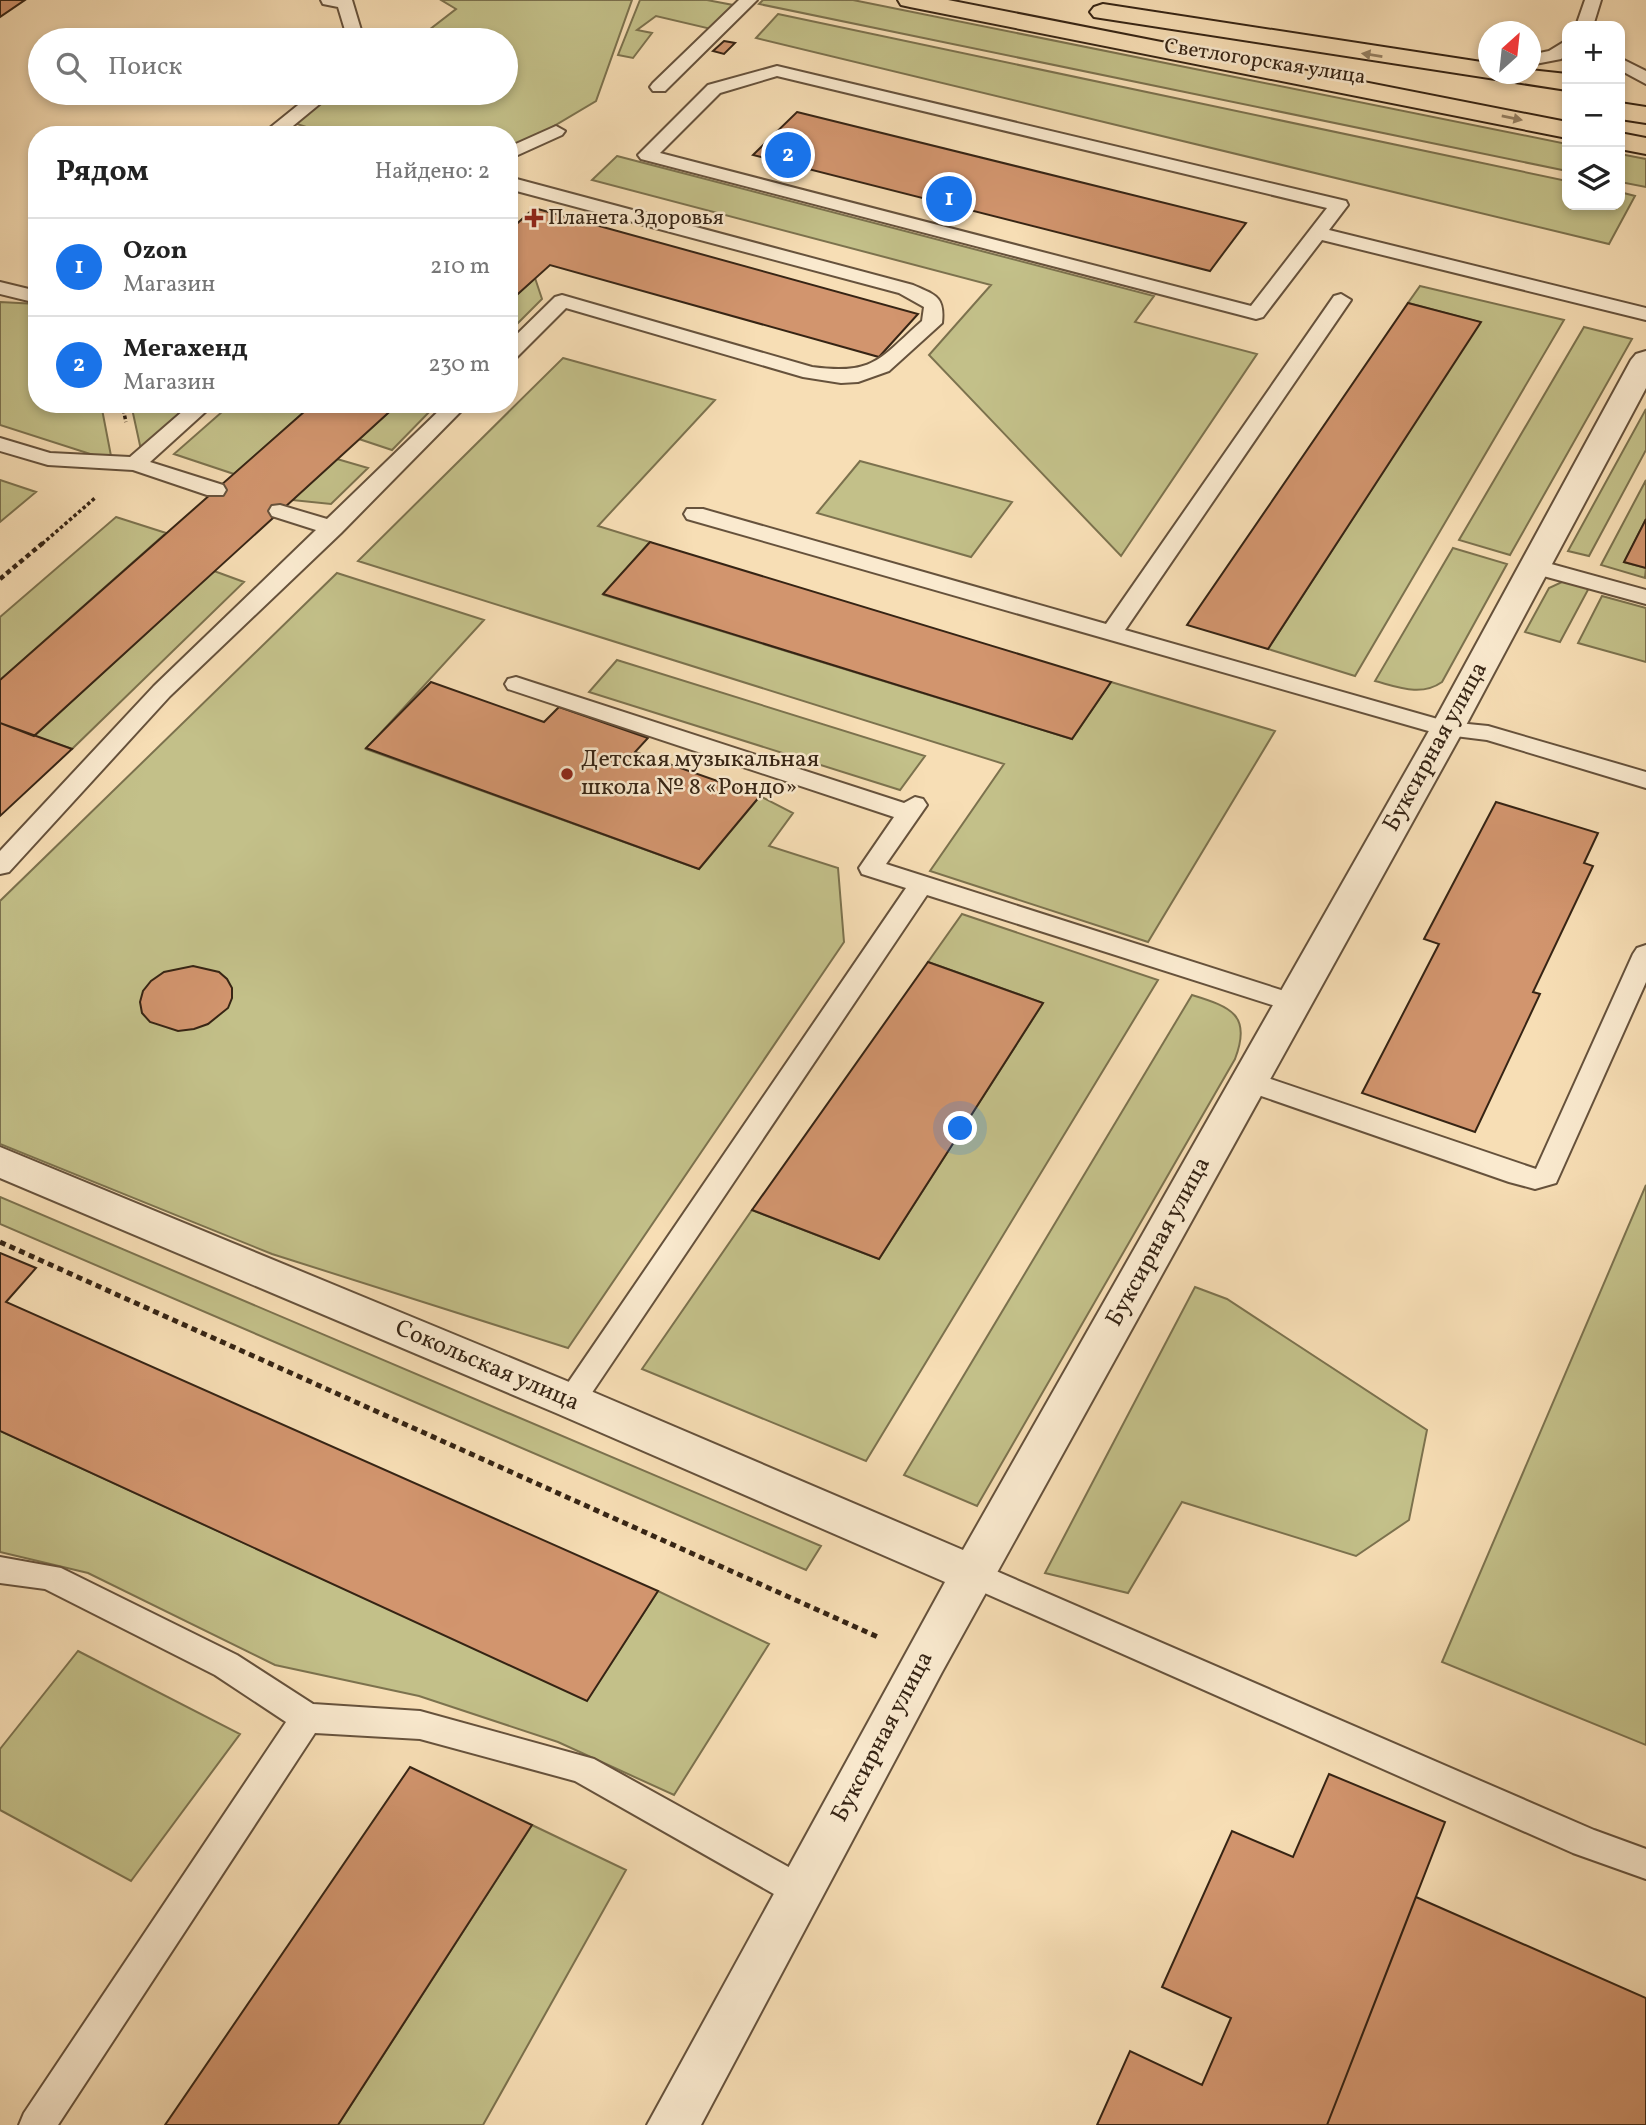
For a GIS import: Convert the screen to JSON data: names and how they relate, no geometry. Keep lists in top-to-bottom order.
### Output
{
  "streets": {
    "main road": ["Светлогорская улица"],
    "street": ["Буксирная улица", "Сокольская улица"]
  },
  "crossings": [
    ["Буксирная улица", "Сокольская улица"]
  ],
  "places": {
    "health": ["Планета Здоровья"],
    "other": ["Детская музыкальная школа № 8 «Рондо»"]
  },
  "north": "top right",
  "page": {
    "map_buttons": ["+", "−"],
    "search": "Поиск",
    "heading": ["Рядом", "Найдено: 2"],
    "pins": ["2", "1"],
    "list": [
      {
        "mark": "1",
        "name": "Ozon",
        "note": "Магазин",
        "value": "210 m"
      },
      {
        "mark": "2",
        "name": "Мегахенд",
        "note": "Магазин",
        "value": "230 m"
      }
    ]
  }
}
